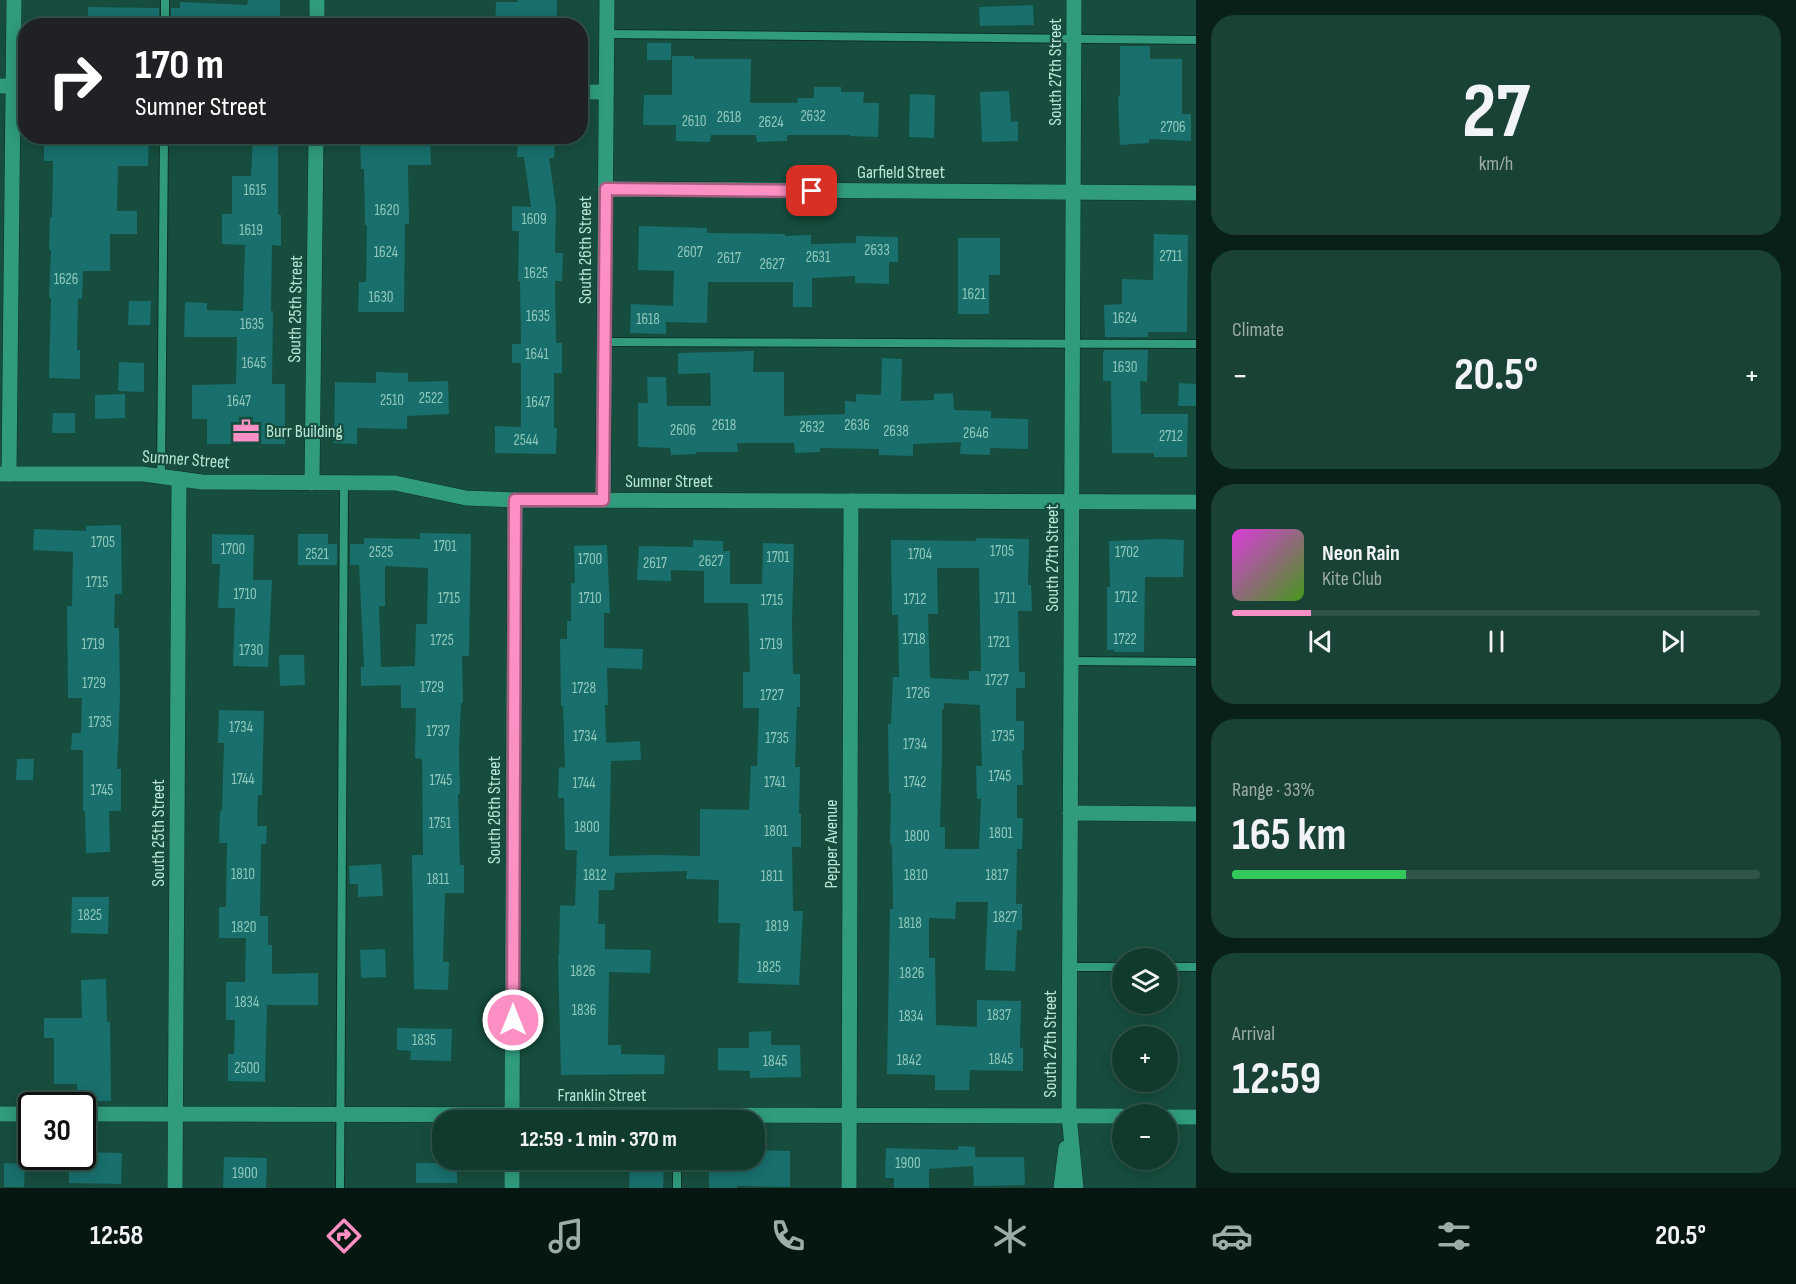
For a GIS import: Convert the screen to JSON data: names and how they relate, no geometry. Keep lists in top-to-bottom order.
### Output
{
  "streets": {
    "street": [
      "South 27th Street",
      "Garfield Street",
      "South 26th Street",
      "South 25th Street",
      "Sumner Street",
      "Pepper Avenue",
      "Franklin Street"
    ]
  },
  "crossings": [
    ["South 27th Street", "Garfield Street"],
    ["South 27th Street", "Sumner Street"],
    ["South 27th Street", "Franklin Street"],
    ["Garfield Street", "South 26th Street"],
    ["South 26th Street", "Sumner Street"],
    ["South 25th Street", "Sumner Street"],
    ["South 25th Street", "Franklin Street"],
    ["Sumner Street", "Pepper Avenue"],
    ["Pepper Avenue", "Franklin Street"]
  ],
  "places": {
    "office": ["Burr Building"]
  },
  "house_numbers": [
    "2632",
    "2618",
    "2610",
    "2624",
    "2706",
    "1615",
    "1620",
    "1609",
    "1619",
    "2633",
    "1624",
    "2607",
    "2711",
    "2631",
    "2617",
    "2627",
    "1625",
    "1626",
    "1621",
    "1630",
    "1635",
    "1624",
    "1618",
    "1635",
    "1641",
    "1645",
    "1630",
    "2522",
    "2510",
    "1647",
    "1647",
    "2618",
    "2636",
    "2632",
    "2606",
    "2638",
    "2646",
    "2712",
    "2544",
    "1705",
    "1701",
    "1700",
    "1705",
    "2525",
    "1702",
    "2521",
    "1704",
    "1701",
    "1700",
    "2627",
    "2617",
    "1715",
    "1710",
    "1712",
    "1715",
    "1710",
    "1711",
    "1712",
    "1715",
    "1718",
    "1722",
    "1725",
    "1721",
    "1719",
    "1719",
    "1730",
    "1727",
    "1729",
    "1729",
    "1728",
    "1726",
    "1727",
    "1735",
    "1734",
    "1737",
    "1734",
    "1735",
    "1735",
    "1734",
    "1745",
    "1744",
    "1745",
    "1741",
    "1742",
    "1744",
    "1745",
    "1751",
    "1800",
    "1801",
    "1801",
    "1800",
    "1810",
    "1812",
    "1810",
    "1817",
    "1811",
    "1811",
    "1825",
    "1827",
    "1818",
    "1819",
    "1820",
    "1825",
    "1826",
    "1826",
    "1834",
    "1836",
    "1837",
    "1834",
    "1835",
    "1845",
    "1842",
    "1845",
    "2500",
    "1900",
    "1900"
  ],
  "page": {
    "tile": [
      ["27", "km/h"],
      "Climate",
      ["Range · 33%", "165 km"],
      ["Arrival", "12:59"]
    ],
    "turn": ["170 m", "Sumner Street"],
    "heat": ["−", "20.5°", "+"],
    "song": ["Neon Rain", "Kite Club"],
    "map_buttons": ["+", "−"],
    "limit": "30",
    "trip": "12:59 · 1 min · 370 m",
    "tabs": ["12:58", "20.5°"]
  }
}
